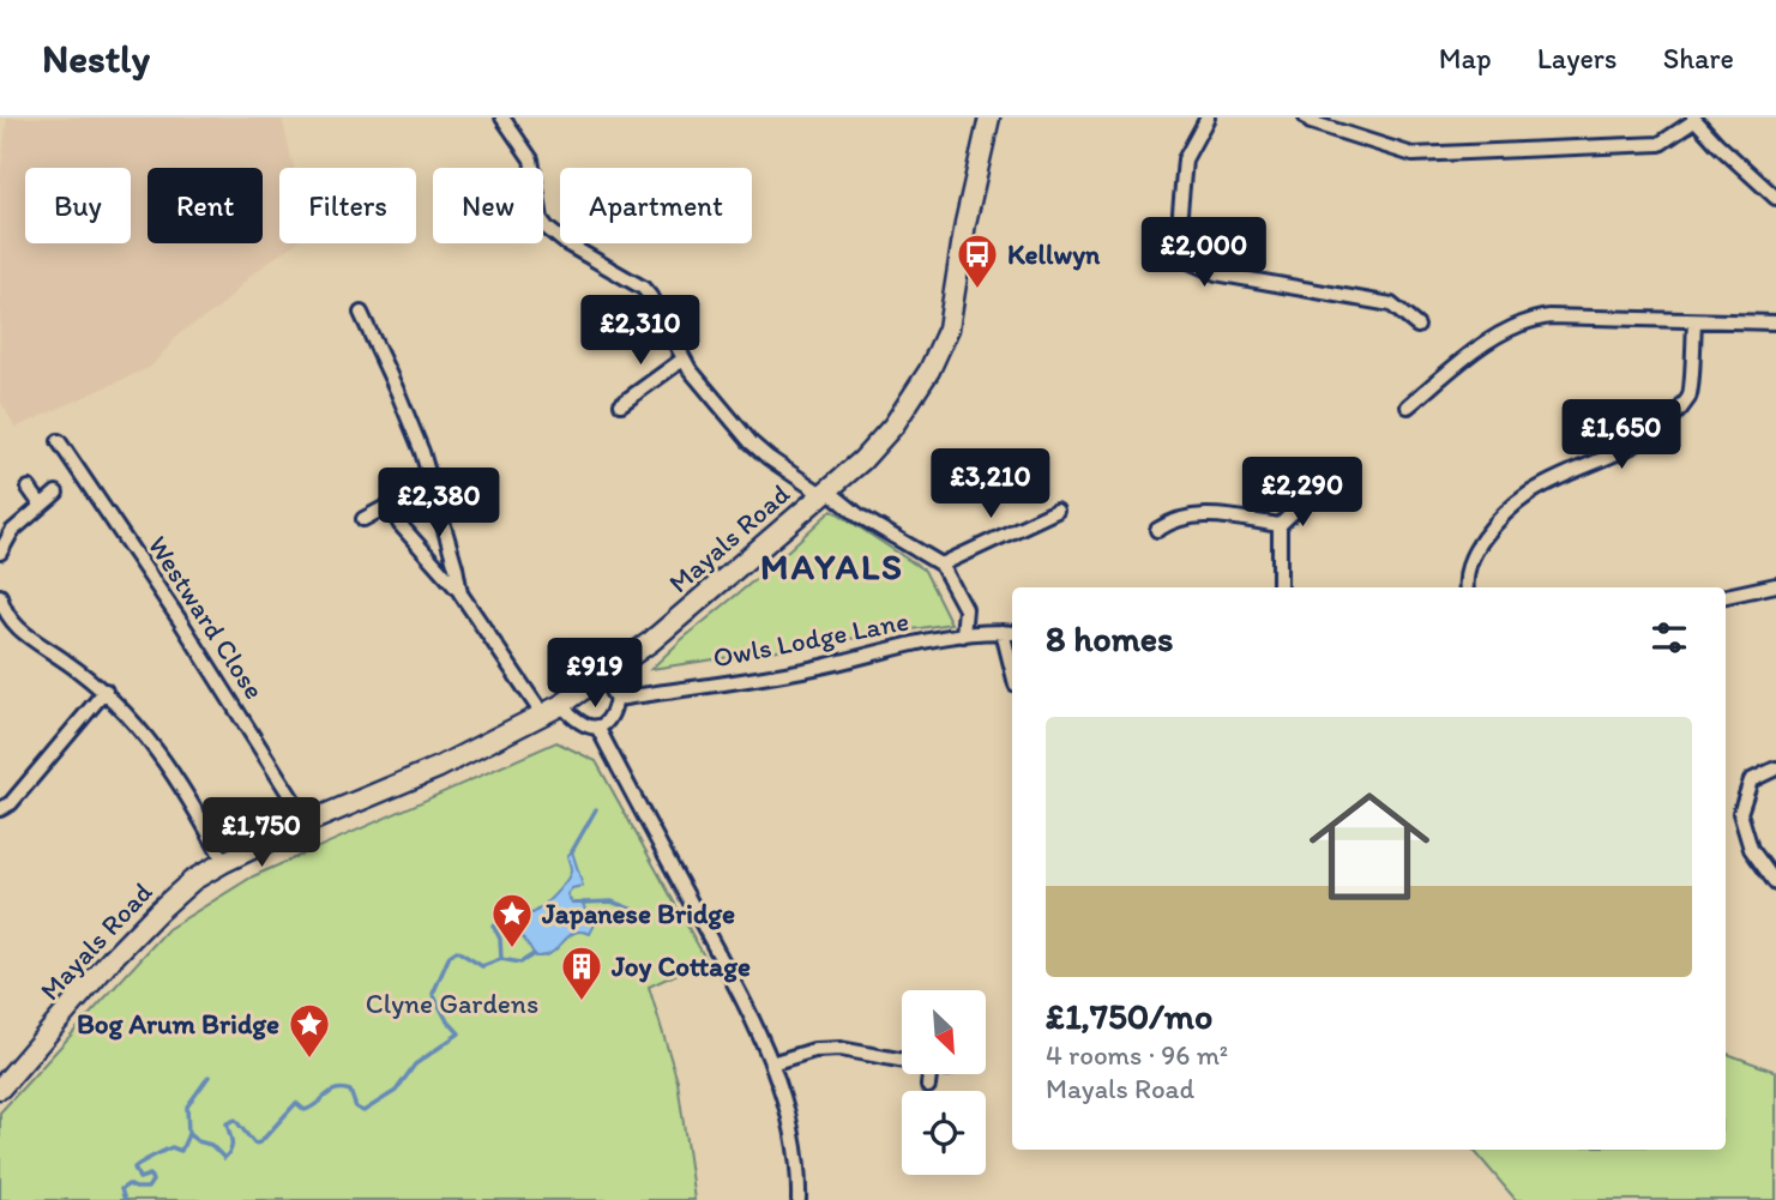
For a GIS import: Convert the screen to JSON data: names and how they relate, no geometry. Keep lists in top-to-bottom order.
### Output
{
  "streets": {
    "main road": ["Mayals Road"],
    "street": ["Westward Close", "Owls Lodge Lane"]
  },
  "crossings": [
    ["Mayals Road", "Westward Close"]
  ],
  "districts": ["MAYALS"],
  "parks": ["Clyne Gardens"],
  "places": {
    "bus stop": ["Kellwyn"],
    "place": ["Japanese Bridge", "Bog Arum Bridge"],
    "building": ["Joy Cottage"]
  },
  "north": "bottom right",
  "page": {
    "header": "Nestly",
    "nav": ["Map", "Layers", "Share"],
    "chip": [
      "Buy",
      "Rent",
      "Filters",
      "New",
      "Apartment"
    ],
    "price": [
      "£2,000",
      "£2,310",
      "£1,650",
      "£3,210",
      "£2,290",
      "£2,380",
      "£919",
      "£1,750"
    ],
    "heading": "8 homes",
    "list": [
      {
        "name": "£1,750/mo",
        "note": "4 rooms · 96 m² · Mayals Road"
      }
    ]
  }
}
